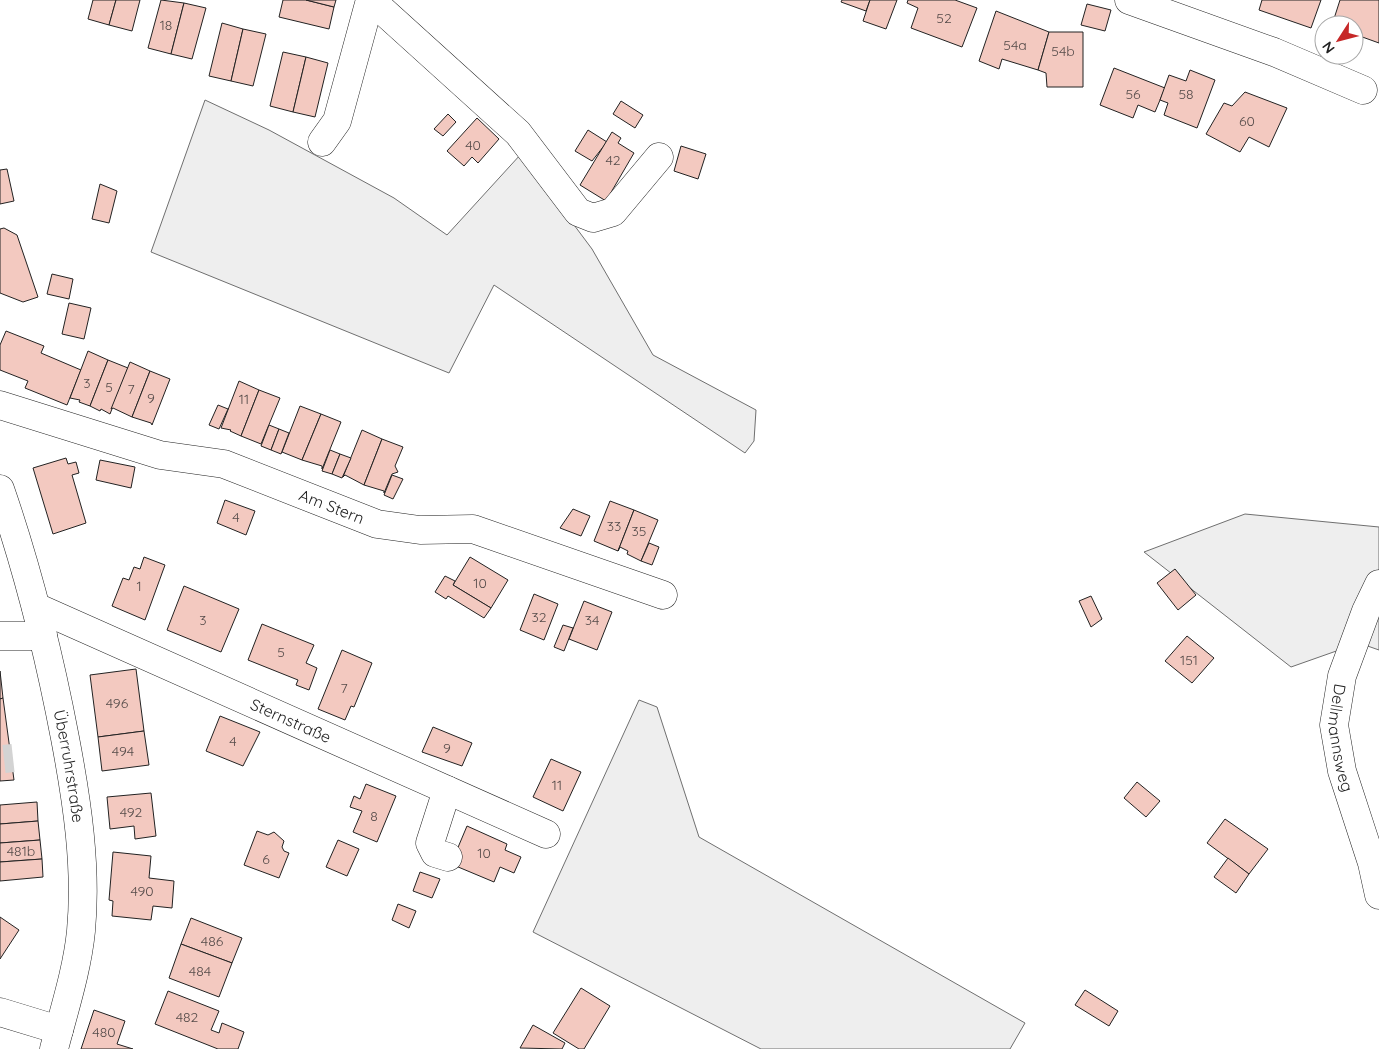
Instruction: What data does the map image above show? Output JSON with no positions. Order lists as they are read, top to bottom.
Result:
{
  "streets": {
    "street": [
      "Am Stern",
      "Sternstraße",
      "Dellmannsweg",
      "Überruhrstraße"
    ]
  },
  "crossings": [
    ["Sternstraße", "Überruhrstraße"]
  ],
  "house_numbers": [
    "52",
    "18",
    "54a",
    "54b",
    "56",
    "58",
    "60",
    "40",
    "42",
    "3",
    "5",
    "7",
    "9",
    "11",
    "4",
    "33",
    "35",
    "10",
    "1",
    "32",
    "3",
    "34",
    "5",
    "151",
    "7",
    "496",
    "4",
    "9",
    "494",
    "11",
    "492",
    "8",
    "481b",
    "10",
    "6",
    "490",
    "486",
    "484",
    "482",
    "480"
  ],
  "north": "bottom left"
}
